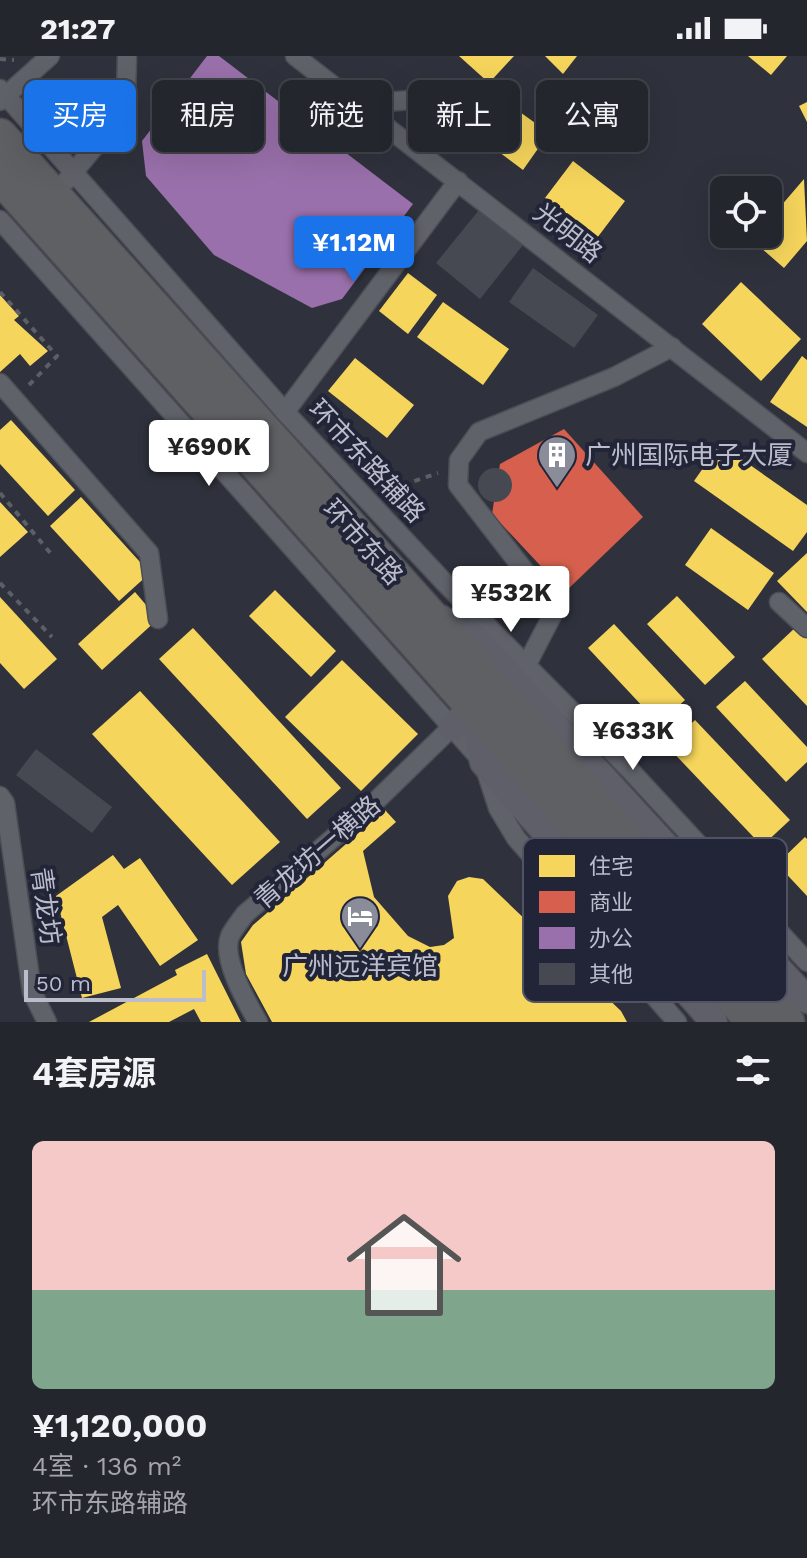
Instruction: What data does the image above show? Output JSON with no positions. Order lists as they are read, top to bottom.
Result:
{
  "streets": {
    "highway": ["环市东路"],
    "street": [
      "光明路",
      "环市东路辅路",
      "青龙坊一横路",
      "青龙坊"
    ]
  },
  "crossings": [
    ["环市东路辅路", "环市东路"],
    ["环市东路", "青龙坊一横路"]
  ],
  "places": {
    "building": ["广州国际电子大厦"],
    "hotel": ["广州远洋宾馆"]
  },
  "legend": [
    "住宅",
    "商业",
    "办公",
    "其他"
  ],
  "scale_bar": "50 m",
  "page": {
    "status": "21:27",
    "chip": [
      "买房",
      "租房",
      "筛选",
      "新上",
      "公寓"
    ],
    "price": [
      "¥1.12M",
      "¥690K",
      "¥532K",
      "¥633K"
    ],
    "scale": "50 m",
    "heading": "4套房源",
    "list": [
      {
        "name": "¥1,120,000",
        "note": "4室 · 136 m² · 环市东路辅路"
      }
    ]
  }
}
